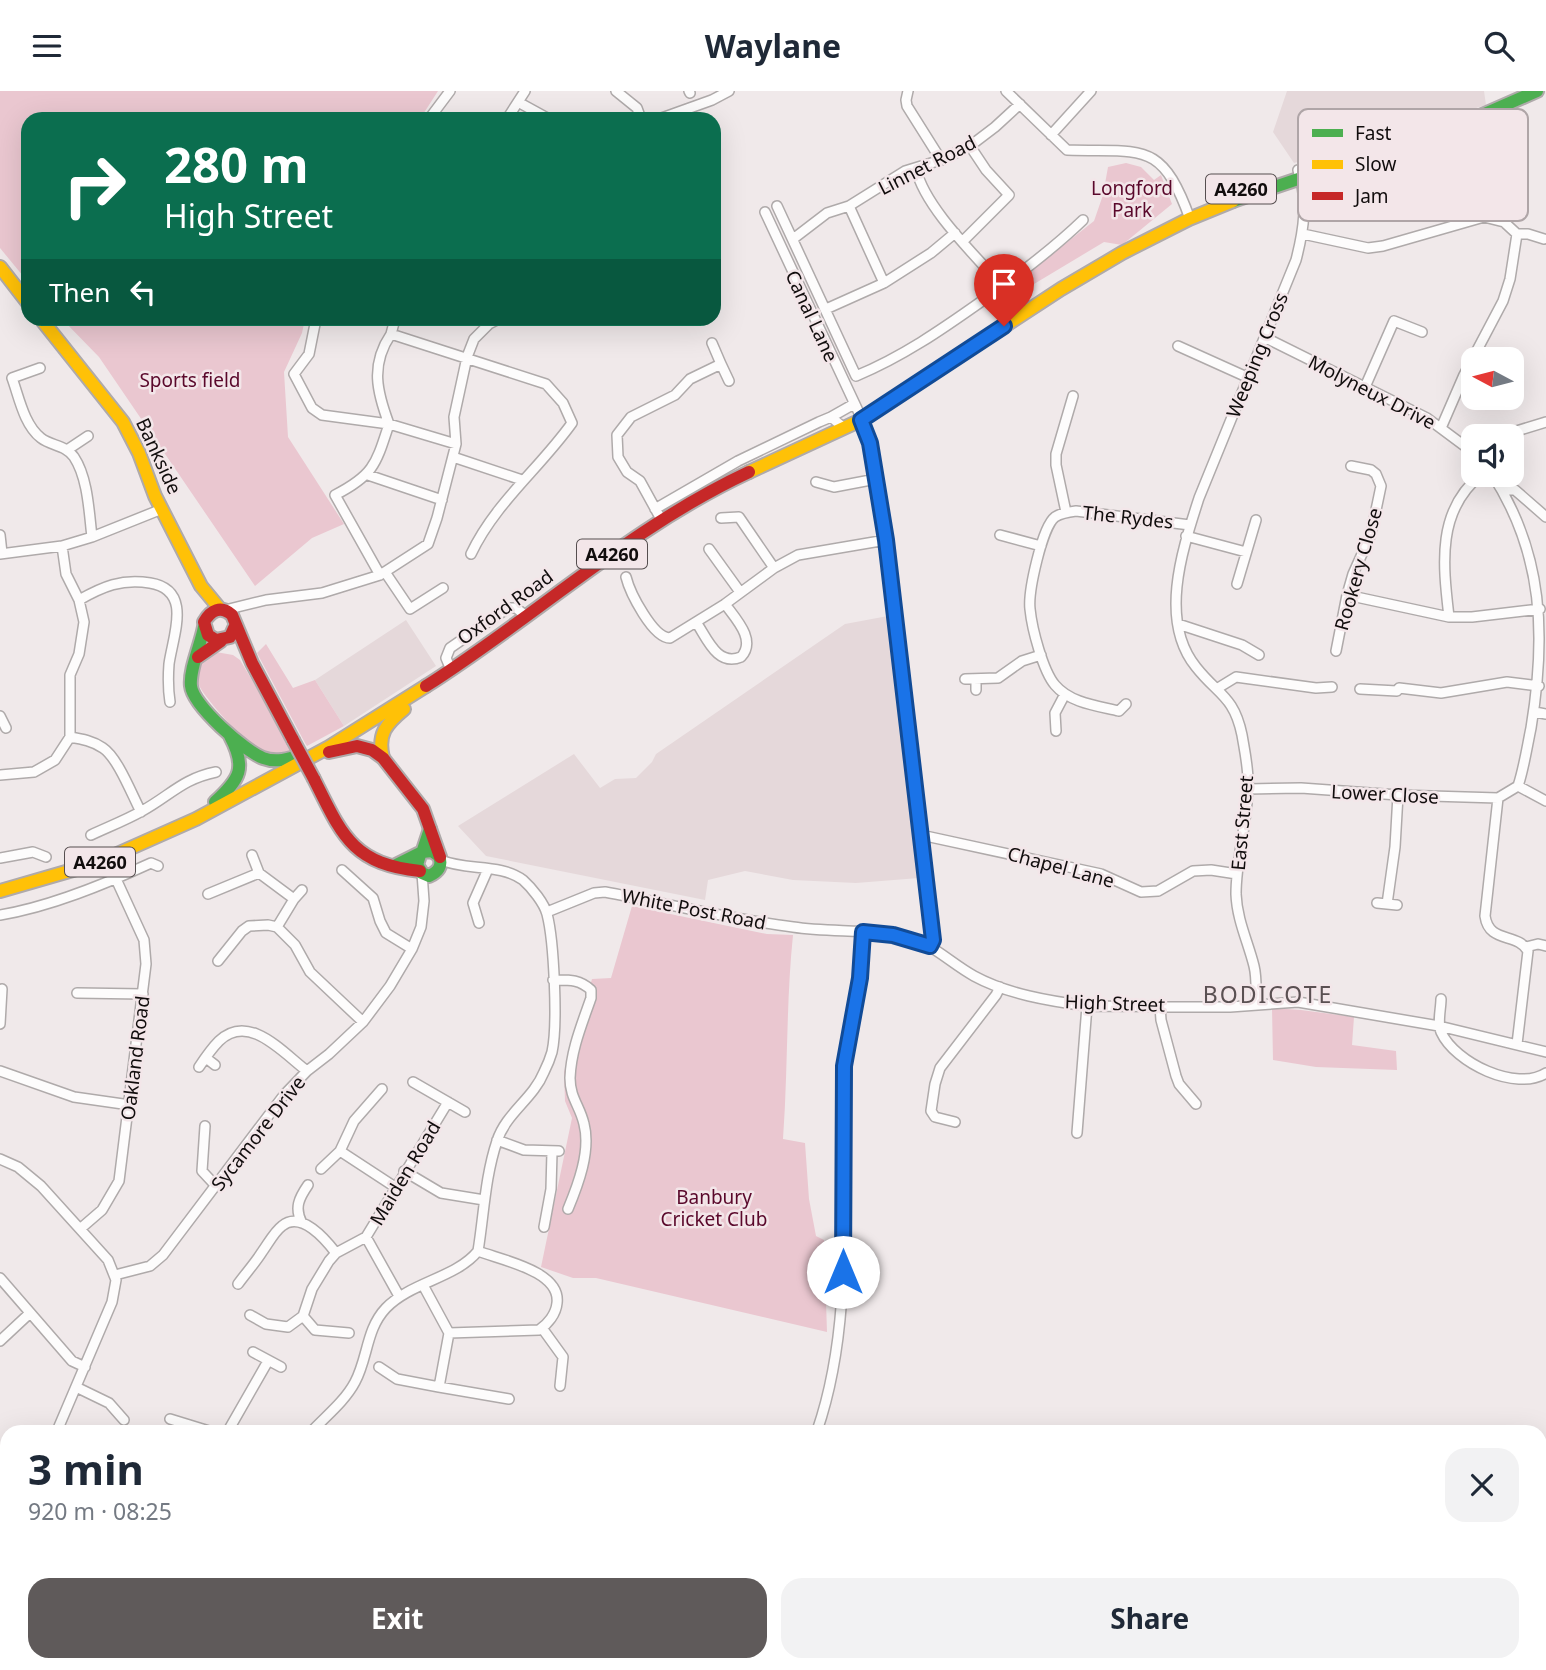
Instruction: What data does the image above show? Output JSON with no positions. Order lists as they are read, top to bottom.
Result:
{
  "streets": {
    "main road": ["A4260", "Bankside", "Oxford Road"],
    "street": [
      "Linnet Road",
      "Canal Lane",
      "Weeping Cross",
      "Molyneux Drive",
      "The Rydes",
      "Rookery Close",
      "Lower Close",
      "East Street",
      "Chapel Lane",
      "White Post Road",
      "High Street",
      "Oakland Road",
      "Sycamore Drive",
      "Maiden Road"
    ]
  },
  "crossings": [
    ["Canal Lane", "Oxford Road"],
    ["Canal Lane", "Chapel Lane"],
    ["Canal Lane", "High Street"],
    ["Weeping Cross", "Molyneux Drive"],
    ["Weeping Cross", "The Rydes"],
    ["Weeping Cross", "East Street"],
    ["Lower Close", "East Street"],
    ["East Street", "Chapel Lane"],
    ["East Street", "High Street"],
    ["White Post Road", "High Street"]
  ],
  "districts": ["BODICOTE"],
  "parks": ["Longford Park", "Sports field", "Banbury Cricket Club"],
  "legend": ["Fast", "Slow", "Jam"],
  "north": "left",
  "page": {
    "header": "Waylane",
    "turn": ["280 m", "High Street"],
    "then": "Then",
    "heading": ["3 min", "920 m · 08:25"],
    "buttons": ["Exit", "Share"]
  }
}
